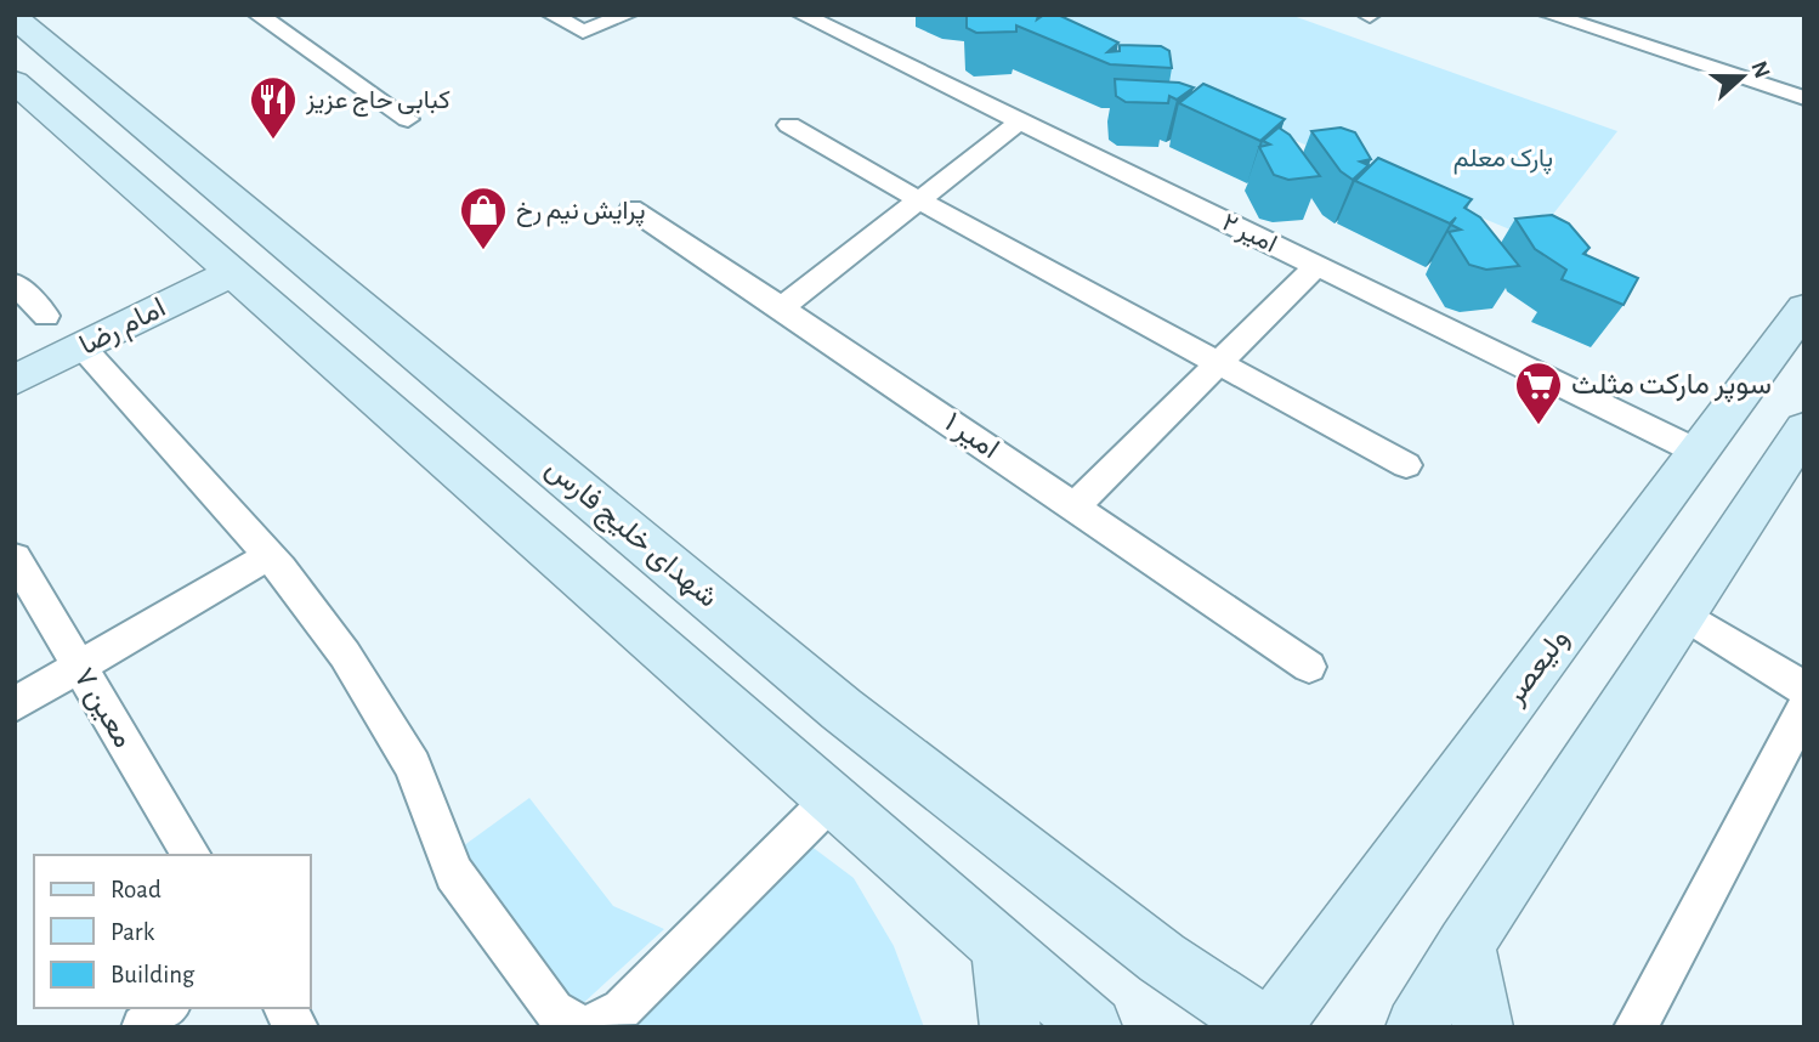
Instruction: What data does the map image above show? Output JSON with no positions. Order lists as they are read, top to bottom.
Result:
{
  "streets": {
    "main road": ["امام رضا", "شهدای خلیج فارس", "ولیعصر"],
    "street": ["امیر ۲", "امیر ۱", "معین ۷"]
  },
  "crossings": [
    ["امیر ۲", "ولیعصر"]
  ],
  "parks": ["پارک معلم"],
  "places": {
    "restaurant": ["کبابی حاج عزیز"],
    "shop": ["پرایش نیم رخ"],
    "supermarket": ["سوپر مارکت مثلث"]
  },
  "legend": ["Road", "Park", "Building"],
  "north": "right"
}
